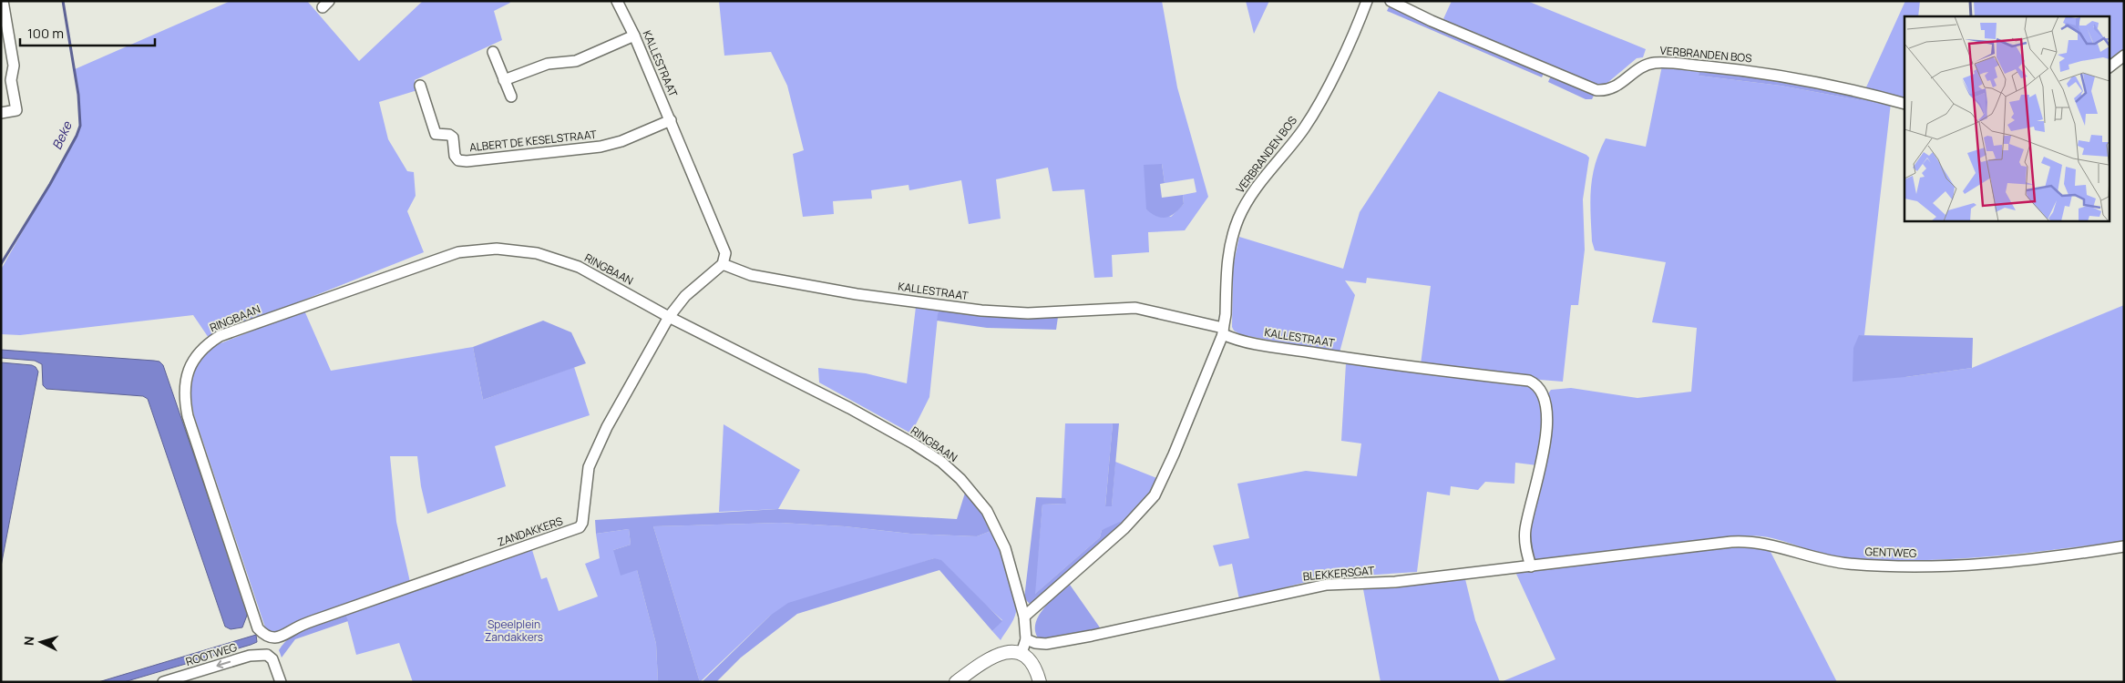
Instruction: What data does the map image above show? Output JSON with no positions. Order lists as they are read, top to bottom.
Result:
{
  "streets": {
    "street": [
      "VERBRANDEN BOS",
      "KALLESTRAAT",
      "ALBERT DE KESELSTRAAT",
      "RINGBAAN",
      "ZANDAKKERS",
      "GENTWEG",
      "BLEKKERSGAT",
      "ROOTWEG"
    ]
  },
  "crossings": [
    ["VERBRANDEN BOS", "KALLESTRAAT"],
    ["KALLESTRAAT", "ALBERT DE KESELSTRAAT"],
    ["KALLESTRAAT", "BLEKKERSGAT"],
    ["RINGBAAN", "ZANDAKKERS"],
    ["RINGBAAN", "BLEKKERSGAT"],
    ["GENTWEG", "BLEKKERSGAT"]
  ],
  "one_way": ["ROOTWEG"],
  "water": ["Beke"],
  "parks": ["Speelplein Zandakkers"],
  "scale_bar": "100 m",
  "north": "left"
}
